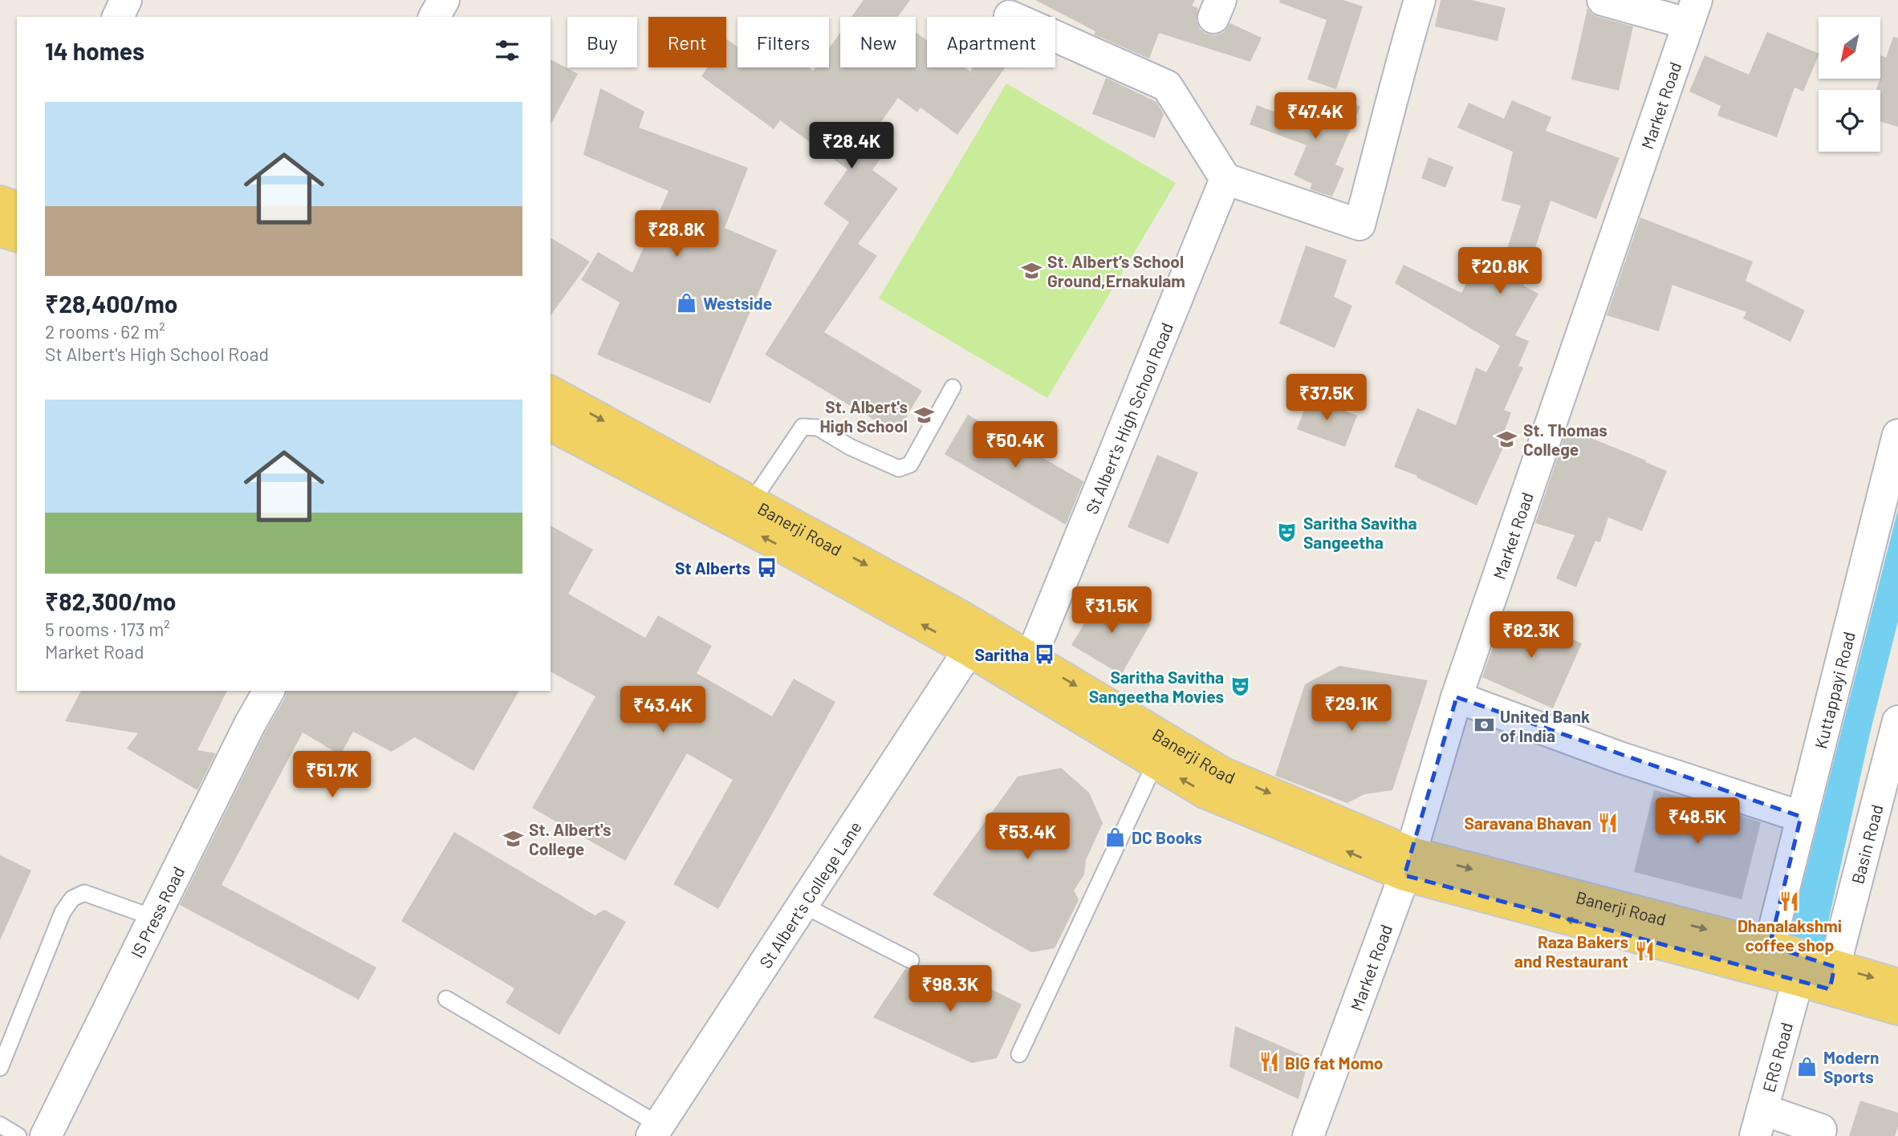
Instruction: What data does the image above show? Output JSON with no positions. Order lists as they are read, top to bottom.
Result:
{
  "streets": {
    "main road": ["Banerji Road"],
    "street": [
      "Market Road",
      "St Albert's High School Road",
      "Kuttappayi Road",
      "Basin Road",
      "St Albert's College Lane",
      "IS Press Road",
      "ERG Road"
    ]
  },
  "crossings": [
    ["Market Road", "Banerji Road"],
    ["St Albert's High School Road", "Banerji Road"],
    ["Banerji Road", "Kuttappayi Road"],
    ["Banerji Road", "Basin Road"],
    ["Banerji Road", "St Albert's College Lane"],
    ["Banerji Road", "ERG Road"]
  ],
  "places": {
    "school or university": [
      "St. Albert’s School Ground,Ernakulam",
      "St. Albert's High School",
      "St. Thomas College",
      "St. Albert's College"
    ],
    "shop": ["Westside", "DC Books", "Modern Sports"],
    "theatre": ["Saritha Savitha Sangeetha", "Saritha Savitha Sangeetha Movies"],
    "bus stop": ["St Alberts", "Saritha"],
    "bank": ["United Bank of India"],
    "restaurant": [
      "Saravana Bhavan",
      "Dhanalakshmi coffee shop",
      "Raza Bakers and Restaurant",
      "BIG fat Momo"
    ]
  },
  "north": "bottom left",
  "page": {
    "chip": [
      "Buy",
      "Rent",
      "Filters",
      "New",
      "Apartment"
    ],
    "heading": "14 homes",
    "list": [
      {
        "name": "₹28,400/mo",
        "note": "2 rooms · 62 m² · St Albert's High School Road"
      },
      {
        "name": "₹82,300/mo",
        "note": "5 rooms · 173 m² · Market Road"
      }
    ],
    "price": [
      "₹47.4K",
      "₹28.4K",
      "₹28.8K",
      "₹20.8K",
      "₹37.5K",
      "₹50.4K",
      "₹31.5K",
      "₹82.3K",
      "₹29.1K",
      "₹43.4K",
      "₹51.7K",
      "₹48.5K",
      "₹53.4K",
      "₹98.3K"
    ]
  }
}
